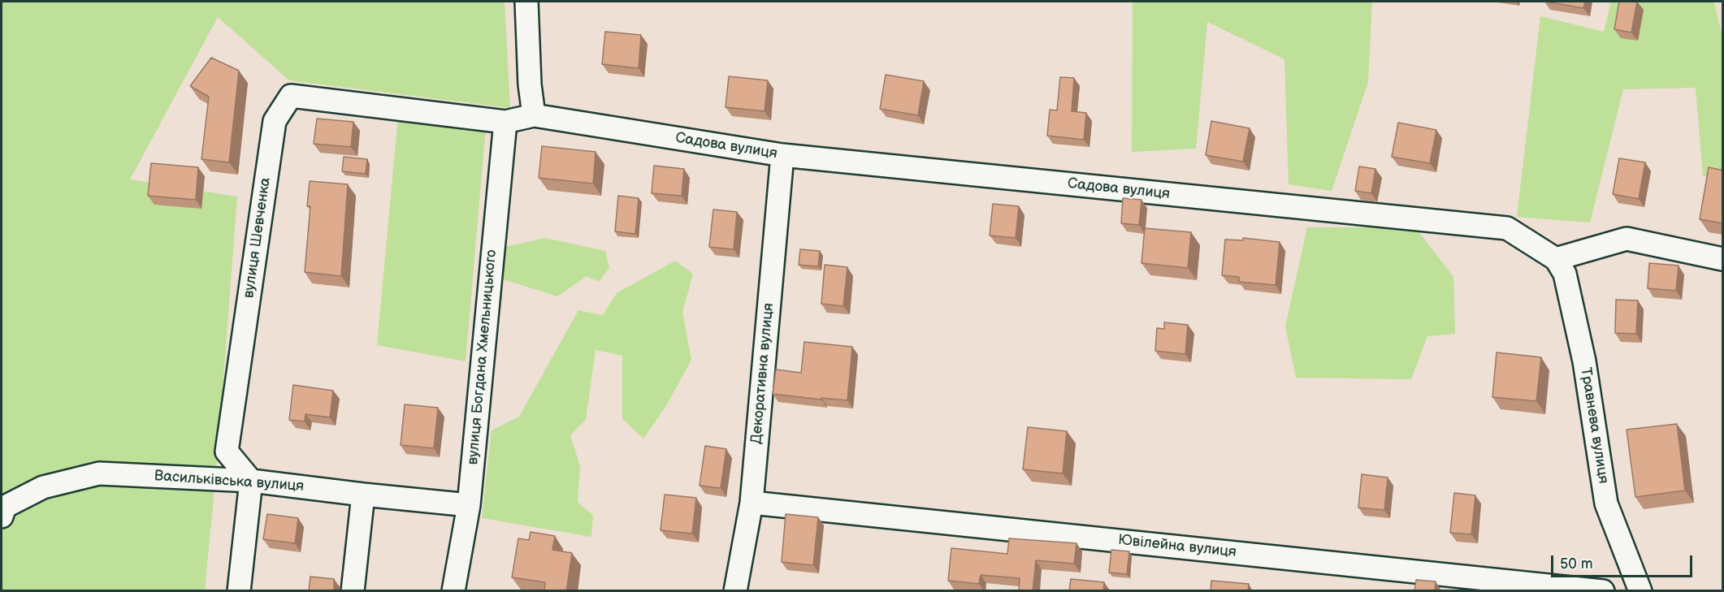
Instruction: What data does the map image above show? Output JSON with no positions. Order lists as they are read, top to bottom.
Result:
{
  "streets": {
    "street": [
      "Садова вулиця",
      "вулиця Шевченка",
      "вулиця Богдана Хмельницького",
      "Декоративна вулиця",
      "Травнева вулиця",
      "Васильківська вулиця",
      "Ювілейна вулиця"
    ]
  },
  "crossings": [
    ["Садова вулиця", "вулиця Шевченка"],
    ["Садова вулиця", "вулиця Богдана Хмельницького"],
    ["Садова вулиця", "Декоративна вулиця"],
    ["Садова вулиця", "Травнева вулиця"],
    ["вулиця Шевченка", "вулиця Богдана Хмельницького"],
    ["вулиця Шевченка", "Васильківська вулиця"],
    ["вулиця Богдана Хмельницького", "Васильківська вулиця"],
    ["Декоративна вулиця", "Ювілейна вулиця"]
  ],
  "scale_bar": "50 m"
}
